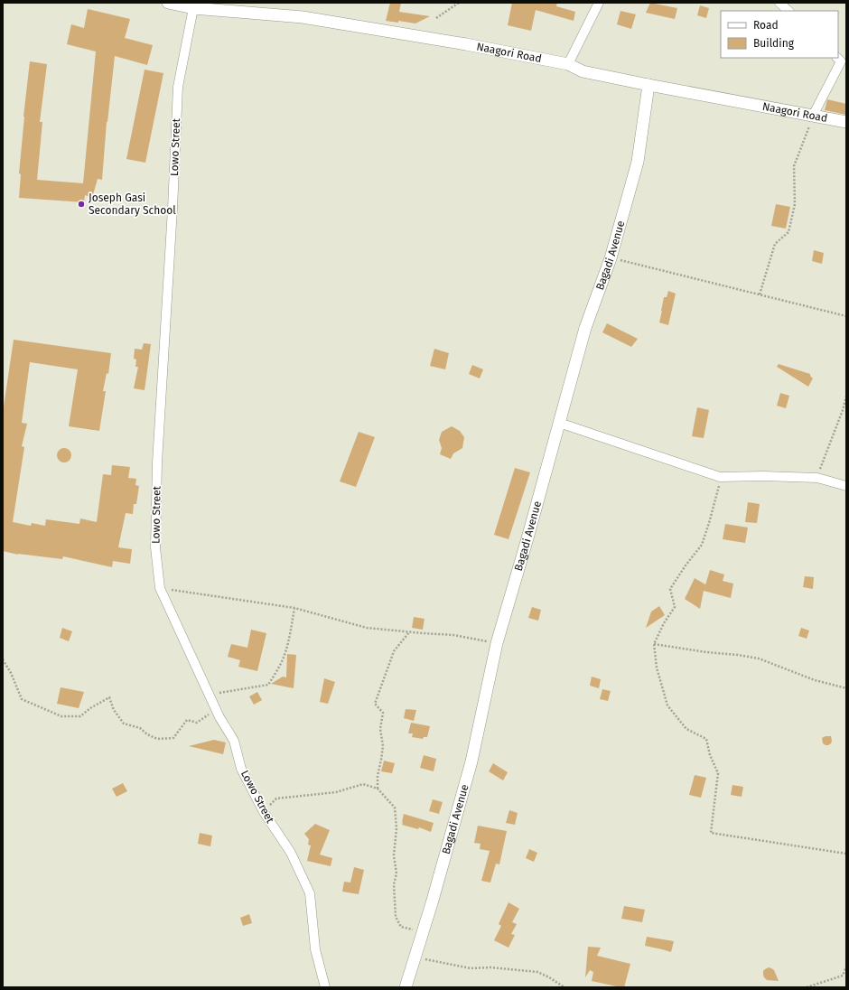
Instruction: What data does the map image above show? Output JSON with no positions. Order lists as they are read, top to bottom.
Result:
{
  "streets": {
    "street": ["Naagori Road", "Lowo Street", "Bagadi Avenue"]
  },
  "crossings": [
    ["Naagori Road", "Lowo Street"],
    ["Naagori Road", "Bagadi Avenue"]
  ],
  "places": ["Joseph Gasi Secondary School"],
  "legend": ["Road", "Building"]
}
